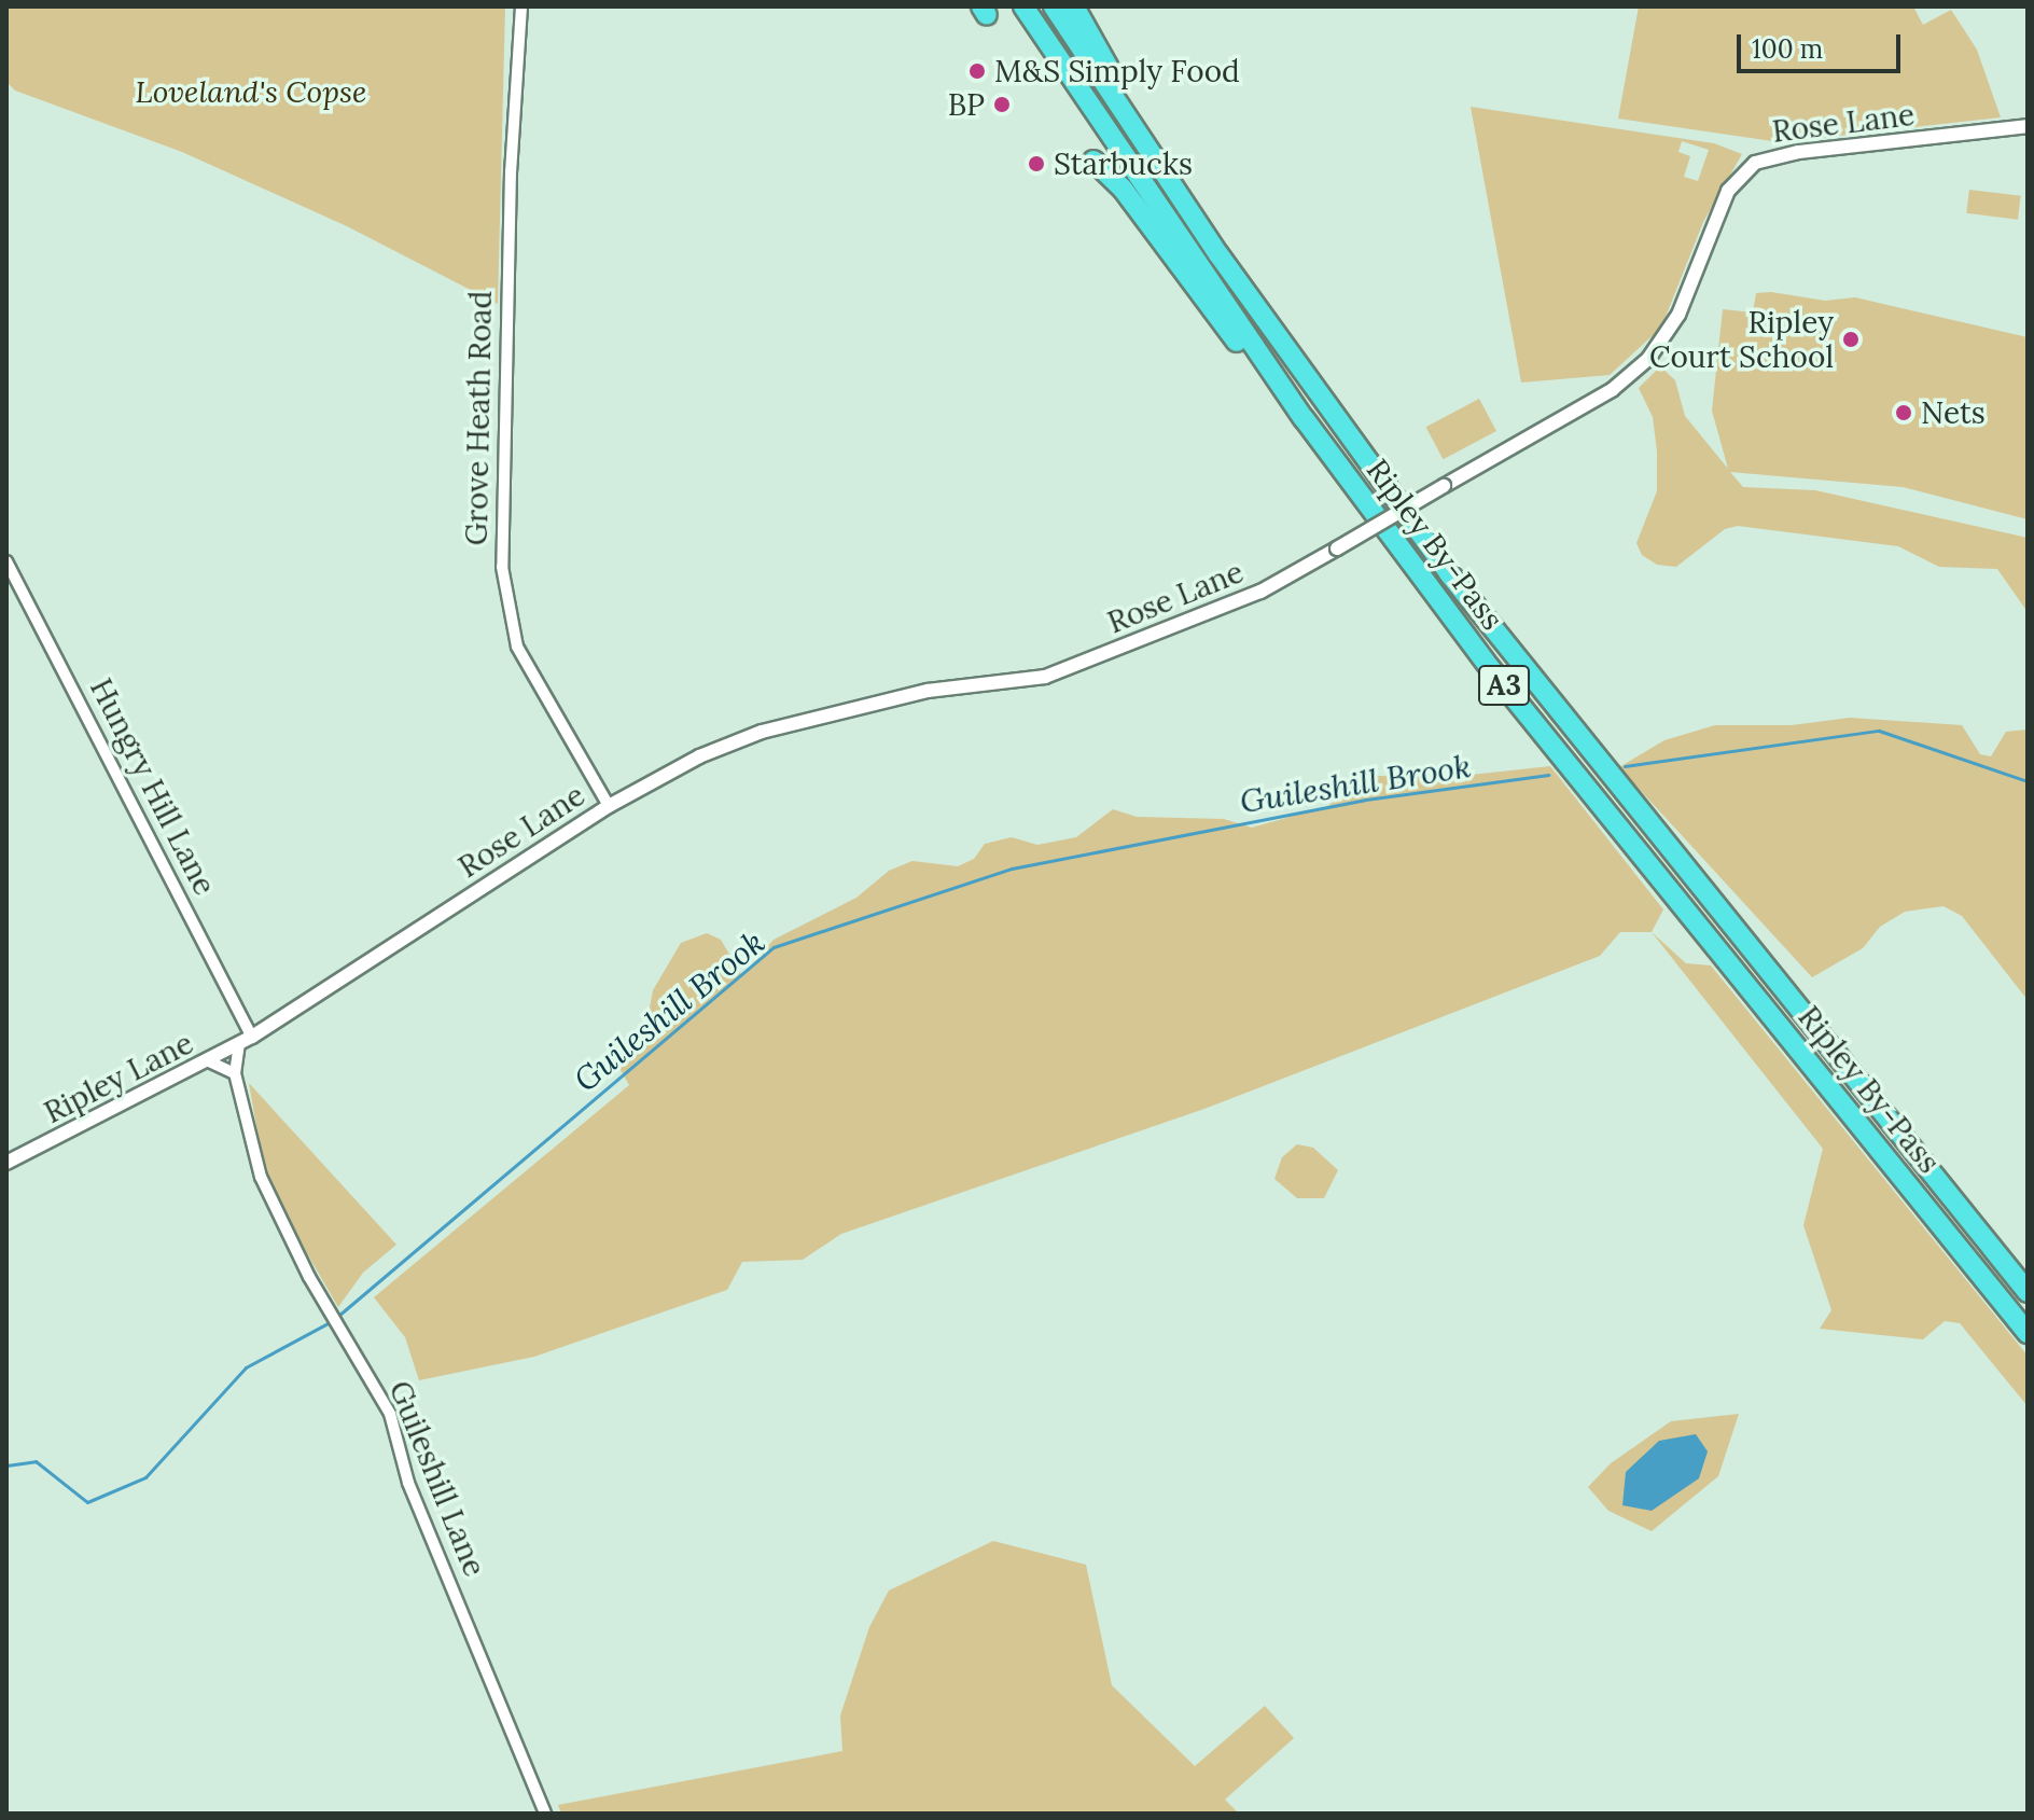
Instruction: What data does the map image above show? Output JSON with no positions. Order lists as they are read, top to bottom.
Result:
{
  "streets": {
    "highway": ["Ripley By-Pass", "A3"],
    "street": [
      "Rose Lane",
      "Grove Heath Road",
      "Hungry Hill Lane",
      "Ripley Lane",
      "Guileshill Lane"
    ]
  },
  "crossings": [
    ["Rose Lane", "Grove Heath Road"],
    ["Rose Lane", "Hungry Hill Lane"],
    ["Rose Lane", "Ripley Lane"],
    ["Rose Lane", "Guileshill Lane"],
    ["Hungry Hill Lane", "Ripley Lane"],
    ["Hungry Hill Lane", "Guileshill Lane"],
    ["Ripley Lane", "Guileshill Lane"]
  ],
  "water": ["Guileshill Brook"],
  "parks": ["Loveland's Copse"],
  "places": [
    "M&S Simply Food",
    "BP",
    "Starbucks",
    "Ripley Court School",
    "Nets"
  ],
  "scale_bar": "100 m"
}
